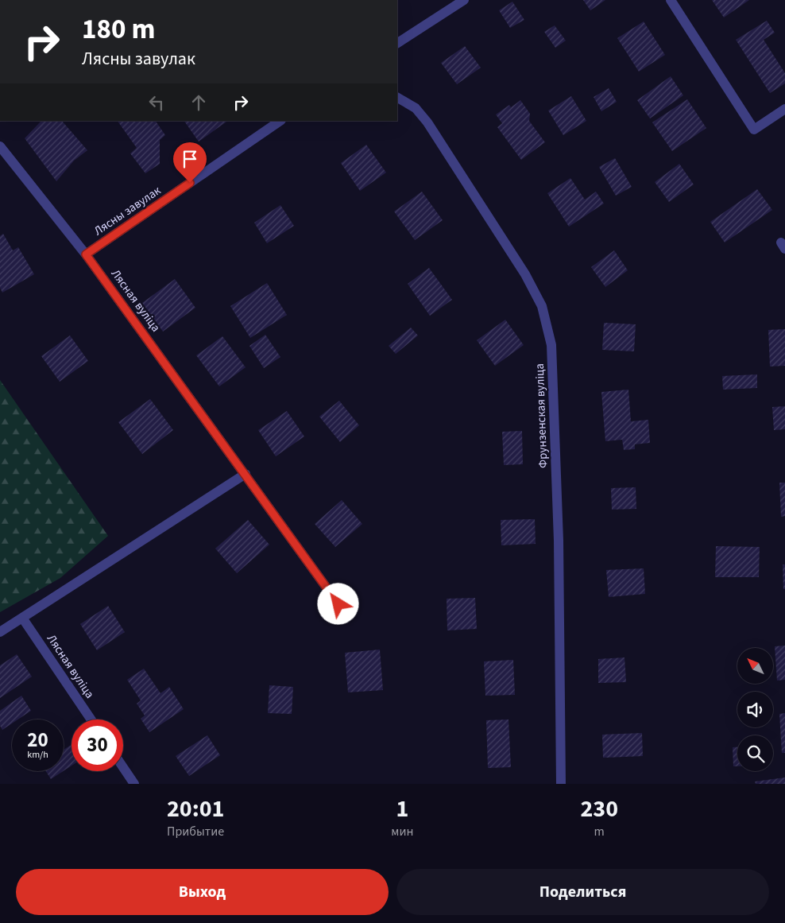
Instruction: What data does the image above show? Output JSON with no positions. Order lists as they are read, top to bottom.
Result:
{
  "streets": {
    "street": ["Лясны завулак", "Лясная вуліца", "Фрунзенская вуліца"]
  },
  "crossings": [
    ["Лясны завулак", "Лясная вуліца"]
  ],
  "north": "top left",
  "page": {
    "turn": ["180 m", "Лясны завулак"],
    "speed": "20 km/h",
    "limit": "30",
    "eta": [
      "20:01",
      "Прибытие",
      "1",
      "мин",
      "230",
      "m"
    ],
    "buttons": ["Выход", "Поделиться"]
  }
}
